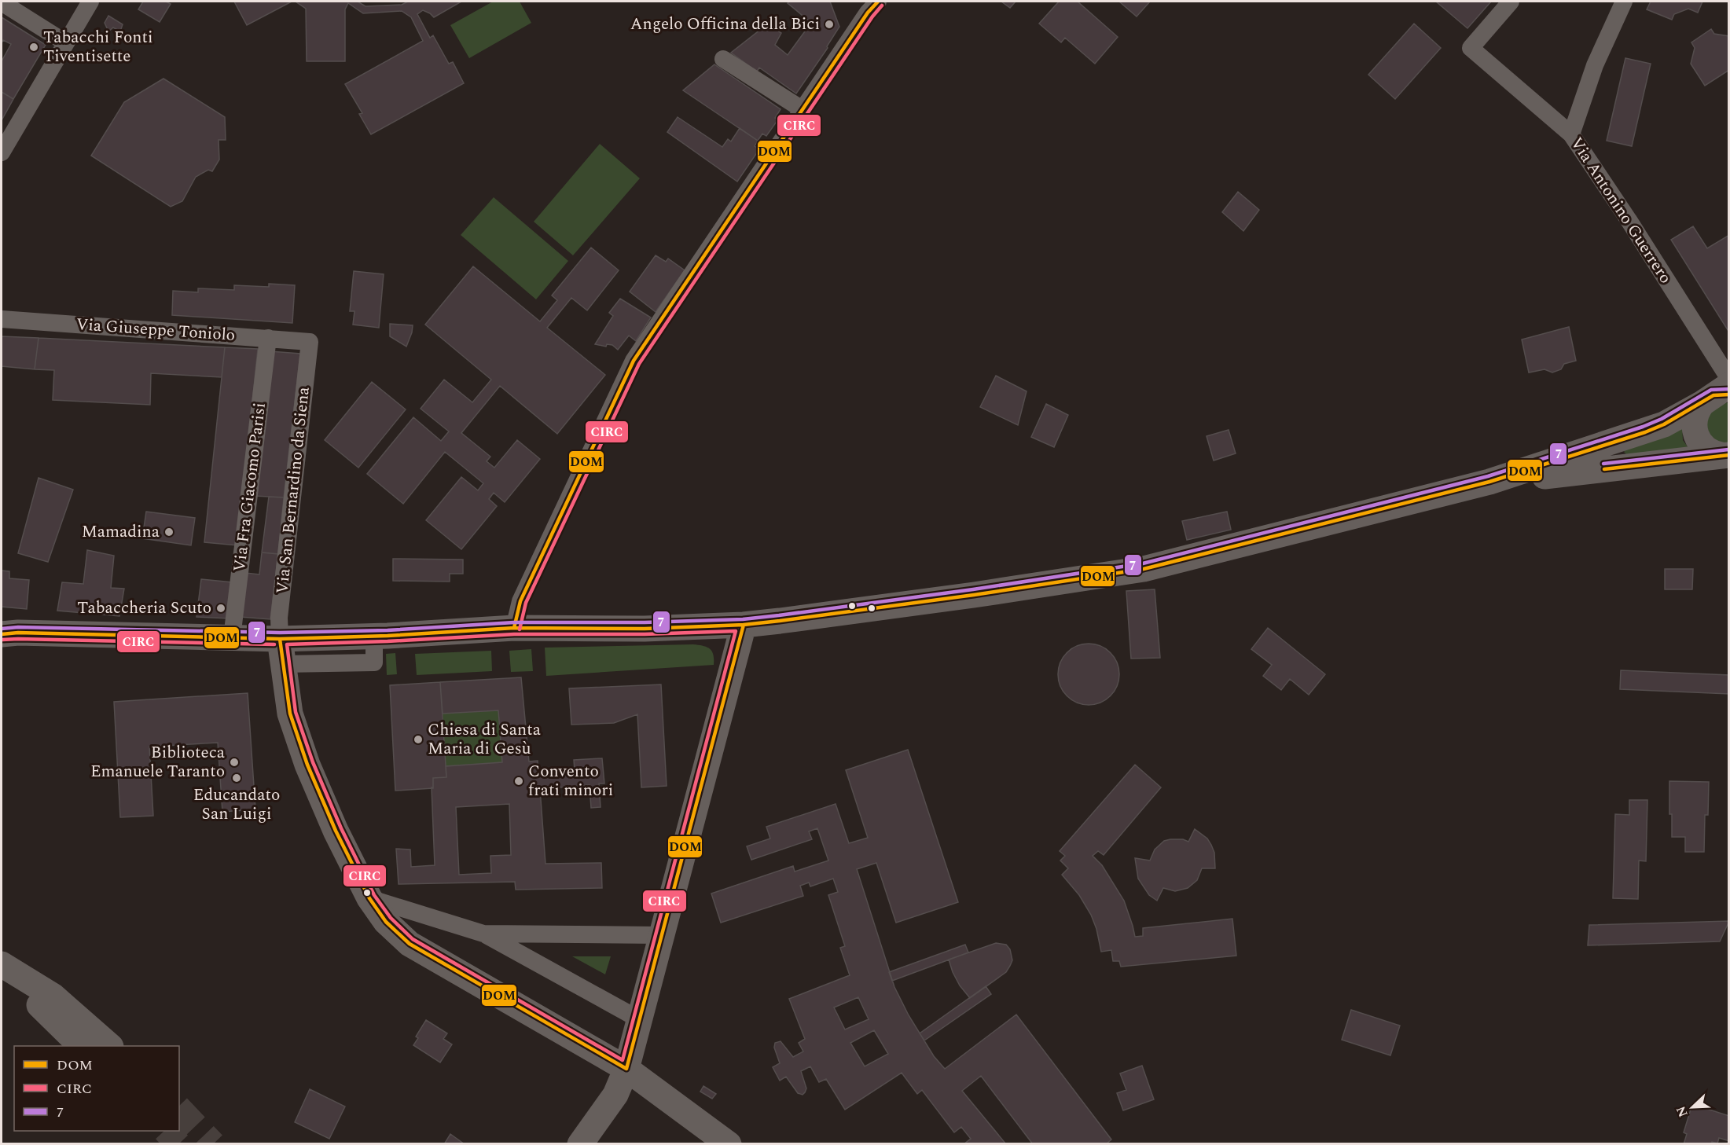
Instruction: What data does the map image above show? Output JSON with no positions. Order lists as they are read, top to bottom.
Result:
{
  "streets": {
    "street": [
      "Via Antonino Guerrero",
      "Via Giuseppe Toniolo",
      "Via Fra Giacomo Parisi",
      "Via San Bernardino da Siena"
    ]
  },
  "crossings": [
    ["Via Giuseppe Toniolo", "Via Fra Giacomo Parisi"],
    ["Via Giuseppe Toniolo", "Via San Bernardino da Siena"]
  ],
  "places": [
    "Angelo Officina della Bici",
    "Tabacchi Fonti Tiventisette",
    "Mamadina",
    "Tabaccheria Scuto",
    "Chiesa di Santa Maria di Gesù",
    "Biblioteca Emanuele Taranto",
    "Educandato San Luigi",
    "Convento frati minori"
  ],
  "lines": ["transit line DOM", "transit line CIRC", "transit line 7"],
  "legend": ["DOM", "CIRC", "7"],
  "north": "bottom left"
}
